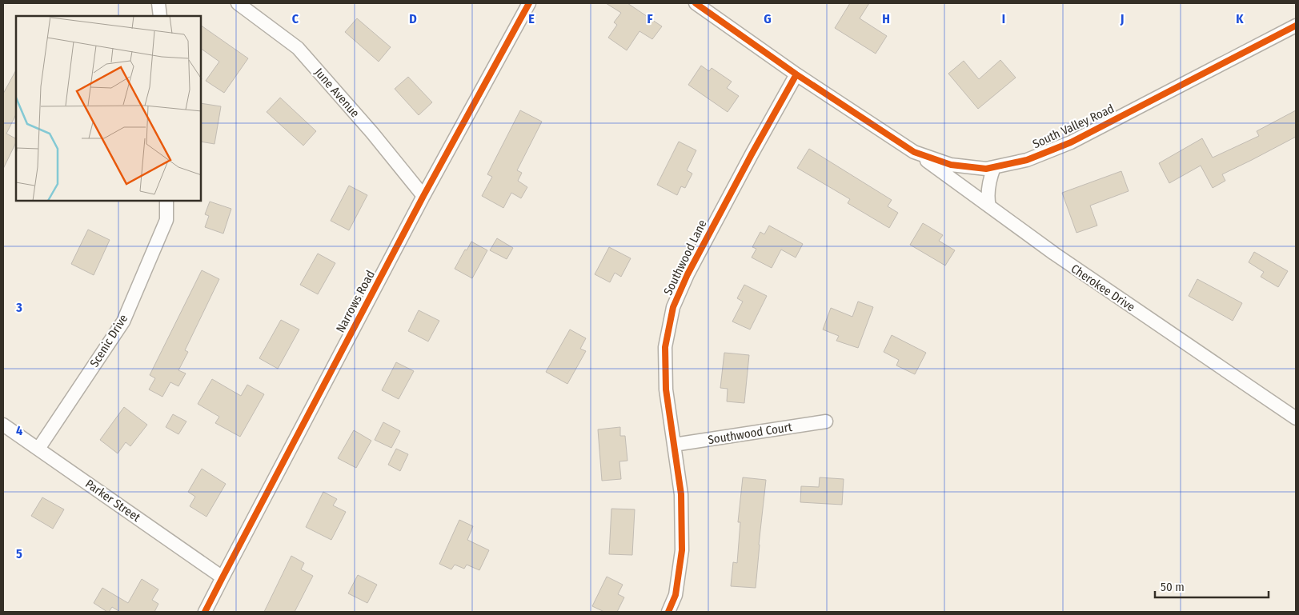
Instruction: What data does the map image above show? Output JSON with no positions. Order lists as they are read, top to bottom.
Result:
{
  "streets": {
    "street": [
      "June Avenue",
      "South Valley Road",
      "Southwood Lane",
      "Cherokee Drive",
      "Narrows Road",
      "Scenic Drive",
      "Southwood Court",
      "Parker Street"
    ]
  },
  "crossings": [
    ["June Avenue", "Narrows Road"],
    ["South Valley Road", "Southwood Lane"],
    ["South Valley Road", "Cherokee Drive"],
    ["Southwood Lane", "Southwood Court"],
    ["Narrows Road", "Parker Street"],
    ["Scenic Drive", "Parker Street"]
  ],
  "scale_bar": "50 m",
  "grid": {
    "columns": [
      "C",
      "D",
      "E",
      "F",
      "G",
      "H",
      "I",
      "J",
      "K"
    ],
    "rows": ["3", "4", "5"]
  }
}
